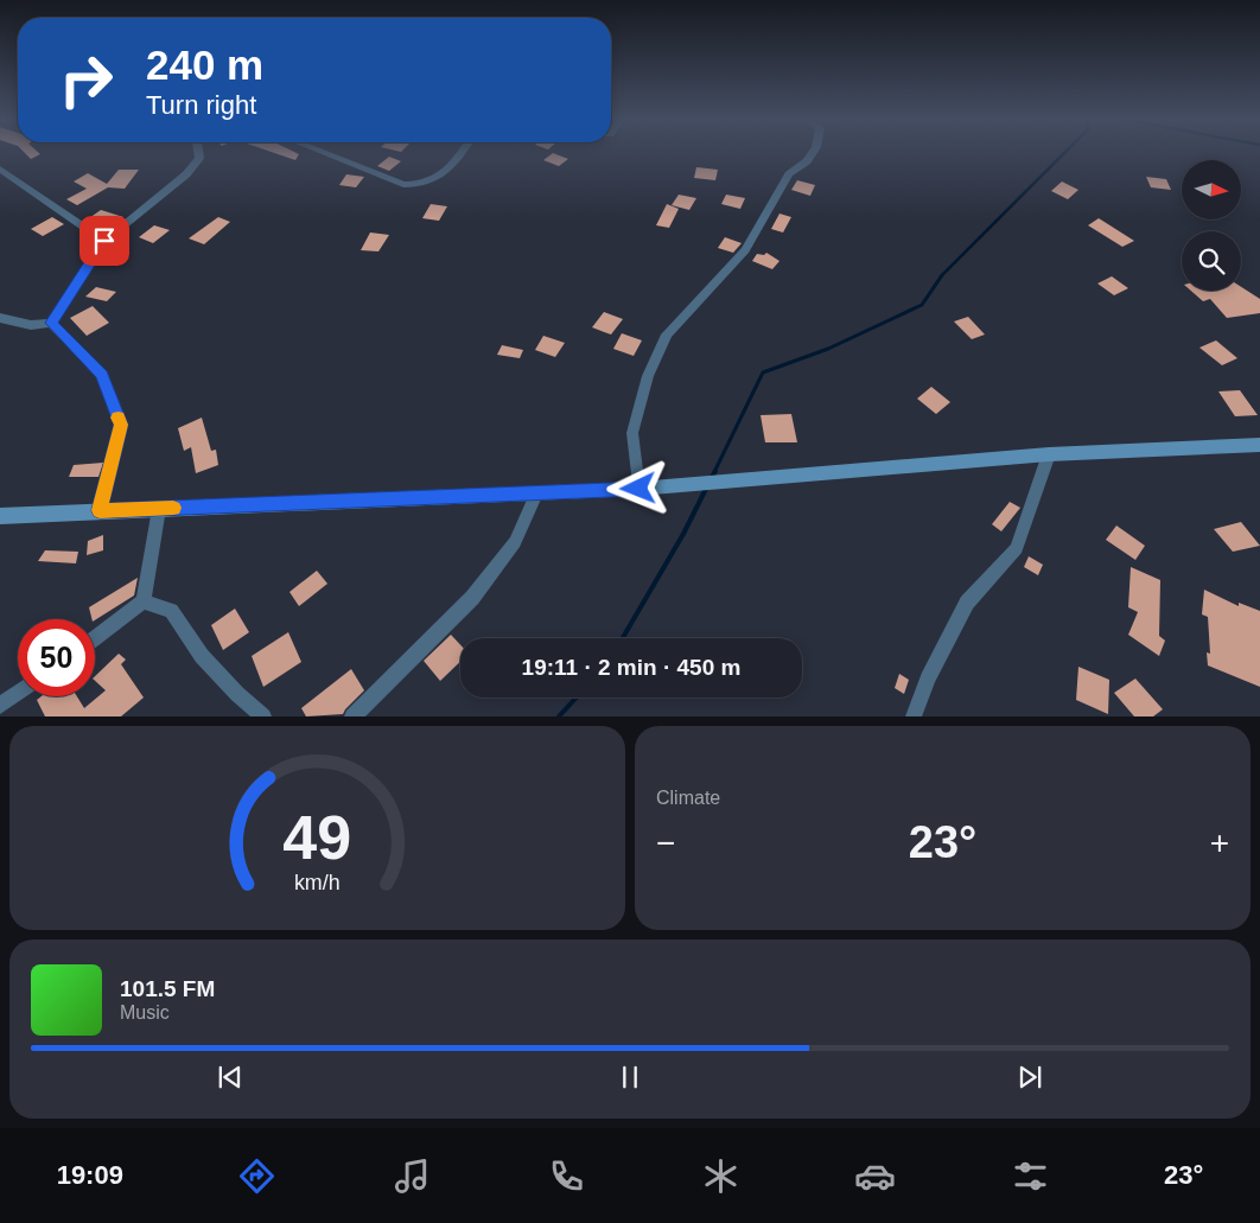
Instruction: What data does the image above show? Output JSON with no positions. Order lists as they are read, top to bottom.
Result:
{
  "north": "right",
  "page": {
    "turn": ["240 m", "Turn right"],
    "limit": "50",
    "trip": "19:11 · 2 min · 450 m",
    "tile": "Climate",
    "heat": ["−", "23°", "+"],
    "song": ["101.5 FM", "Music"],
    "tabs": ["19:09", "23°"],
    "gauge": ["49", "km/h"]
  }
}
